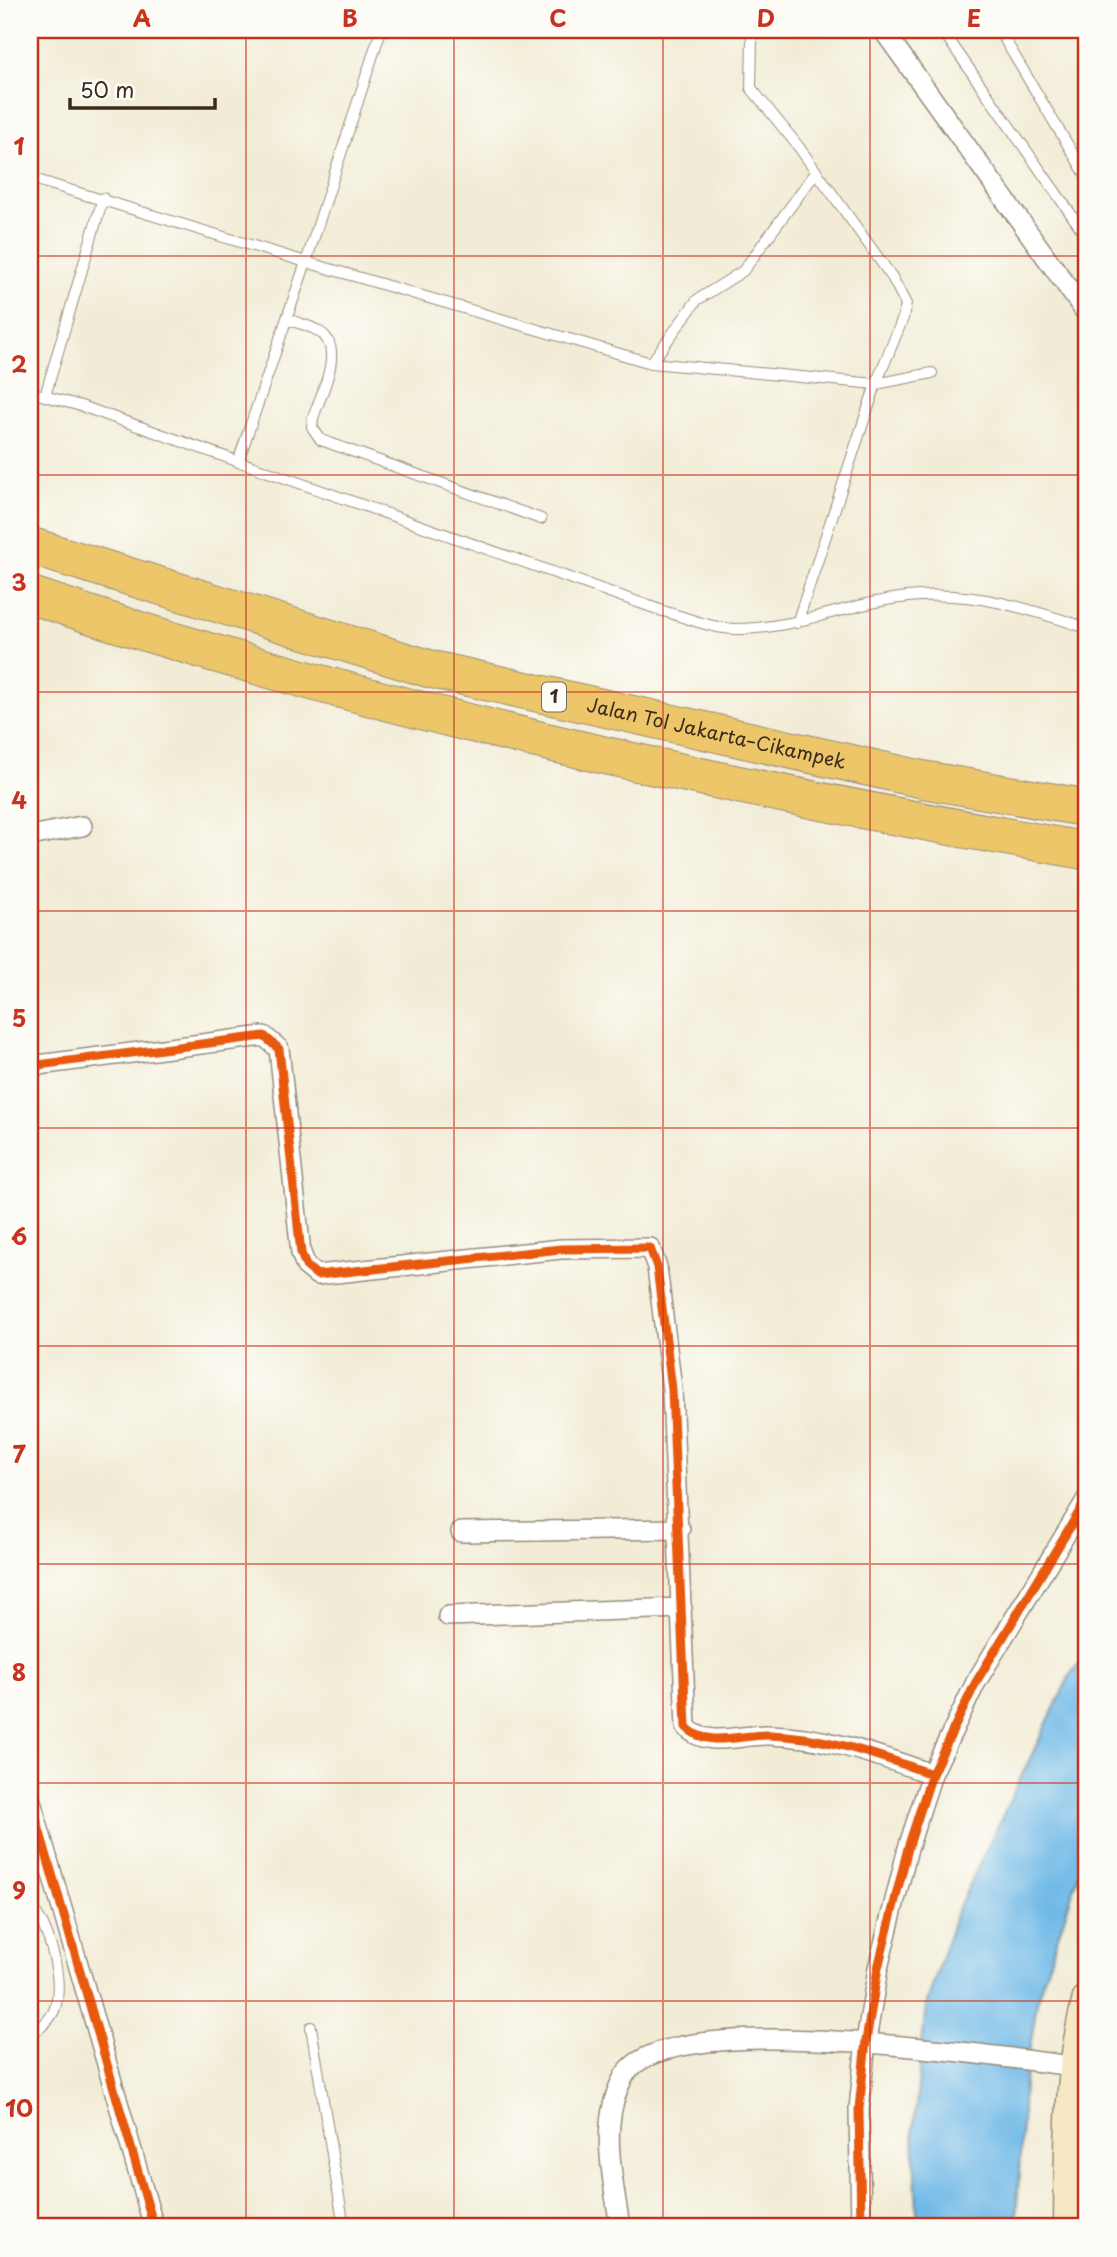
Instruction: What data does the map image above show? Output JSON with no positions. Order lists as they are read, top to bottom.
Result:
{
  "streets": {
    "highway": ["1", "Jalan Tol Jakarta–Cikampek"]
  },
  "scale_bar": "50 m",
  "grid": {
    "columns": [
      "A",
      "B",
      "C",
      "D",
      "E"
    ],
    "rows": [
      "1",
      "2",
      "3",
      "4",
      "5",
      "6",
      "7",
      "8",
      "9",
      "10"
    ]
  }
}
